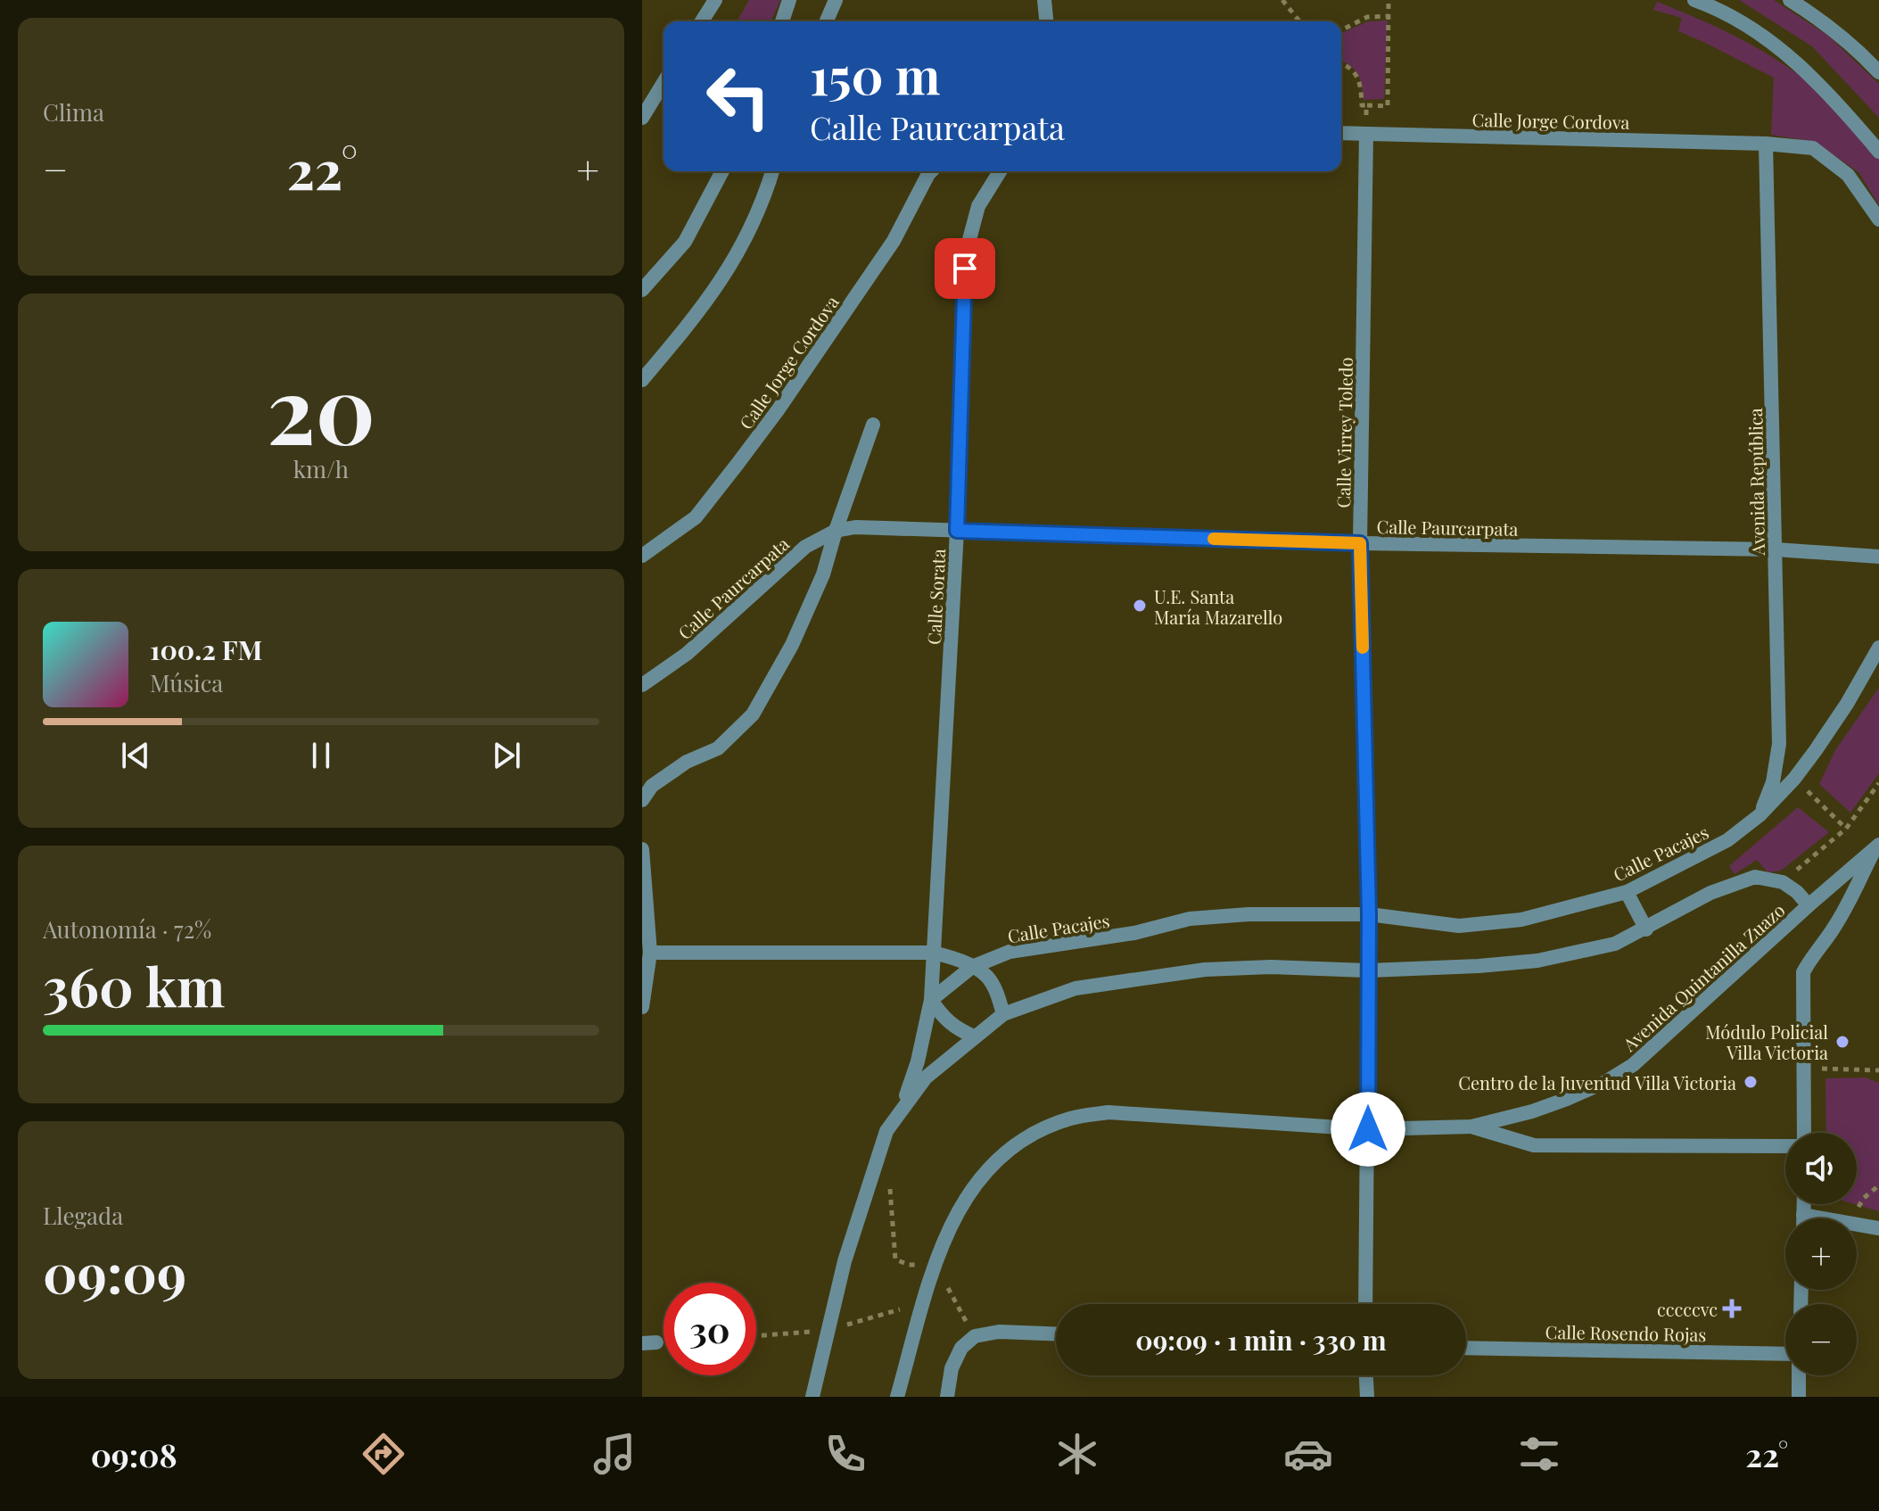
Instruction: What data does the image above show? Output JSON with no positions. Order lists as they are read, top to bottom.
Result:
{
  "streets": {
    "street": [
      "Calle Jorge Cordova",
      "Calle Virrey Toledo",
      "Avenida República",
      "Calle Paurcarpata",
      "Calle Sorata",
      "Calle Pacajes",
      "Avenida Quintanilla Zuazo",
      "Calle Rosendo Rojas"
    ]
  },
  "crossings": [
    ["Calle Jorge Cordova", "Calle Virrey Toledo"],
    ["Calle Jorge Cordova", "Avenida República"],
    ["Calle Virrey Toledo", "Calle Paurcarpata"],
    ["Calle Virrey Toledo", "Calle Pacajes"],
    ["Calle Virrey Toledo", "Avenida Quintanilla Zuazo"],
    ["Avenida República", "Calle Paurcarpata"],
    ["Avenida República", "Calle Pacajes"],
    ["Calle Paurcarpata", "Calle Sorata"],
    ["Calle Sorata", "Calle Pacajes"]
  ],
  "places": {
    "other": ["U.E. Santa María Mazarello", "Módulo Policial Villa Victoria", "Centro de la Juventud Villa Victoria"],
    "health": ["cccccvc"]
  },
  "page": {
    "tile": [
      "Clima",
      ["20", "km/h"],
      ["Autonomía · 72%", "360 km"],
      ["Llegada", "09:09"]
    ],
    "turn": ["150 m", "Calle Paurcarpata"],
    "heat": ["−", "22°", "+"],
    "song": ["100.2 FM", "Música"],
    "map_buttons": ["+", "−"],
    "limit": "30",
    "trip": "09:09 · 1 min · 330 m",
    "tabs": ["09:08", "22°"]
  }
}
